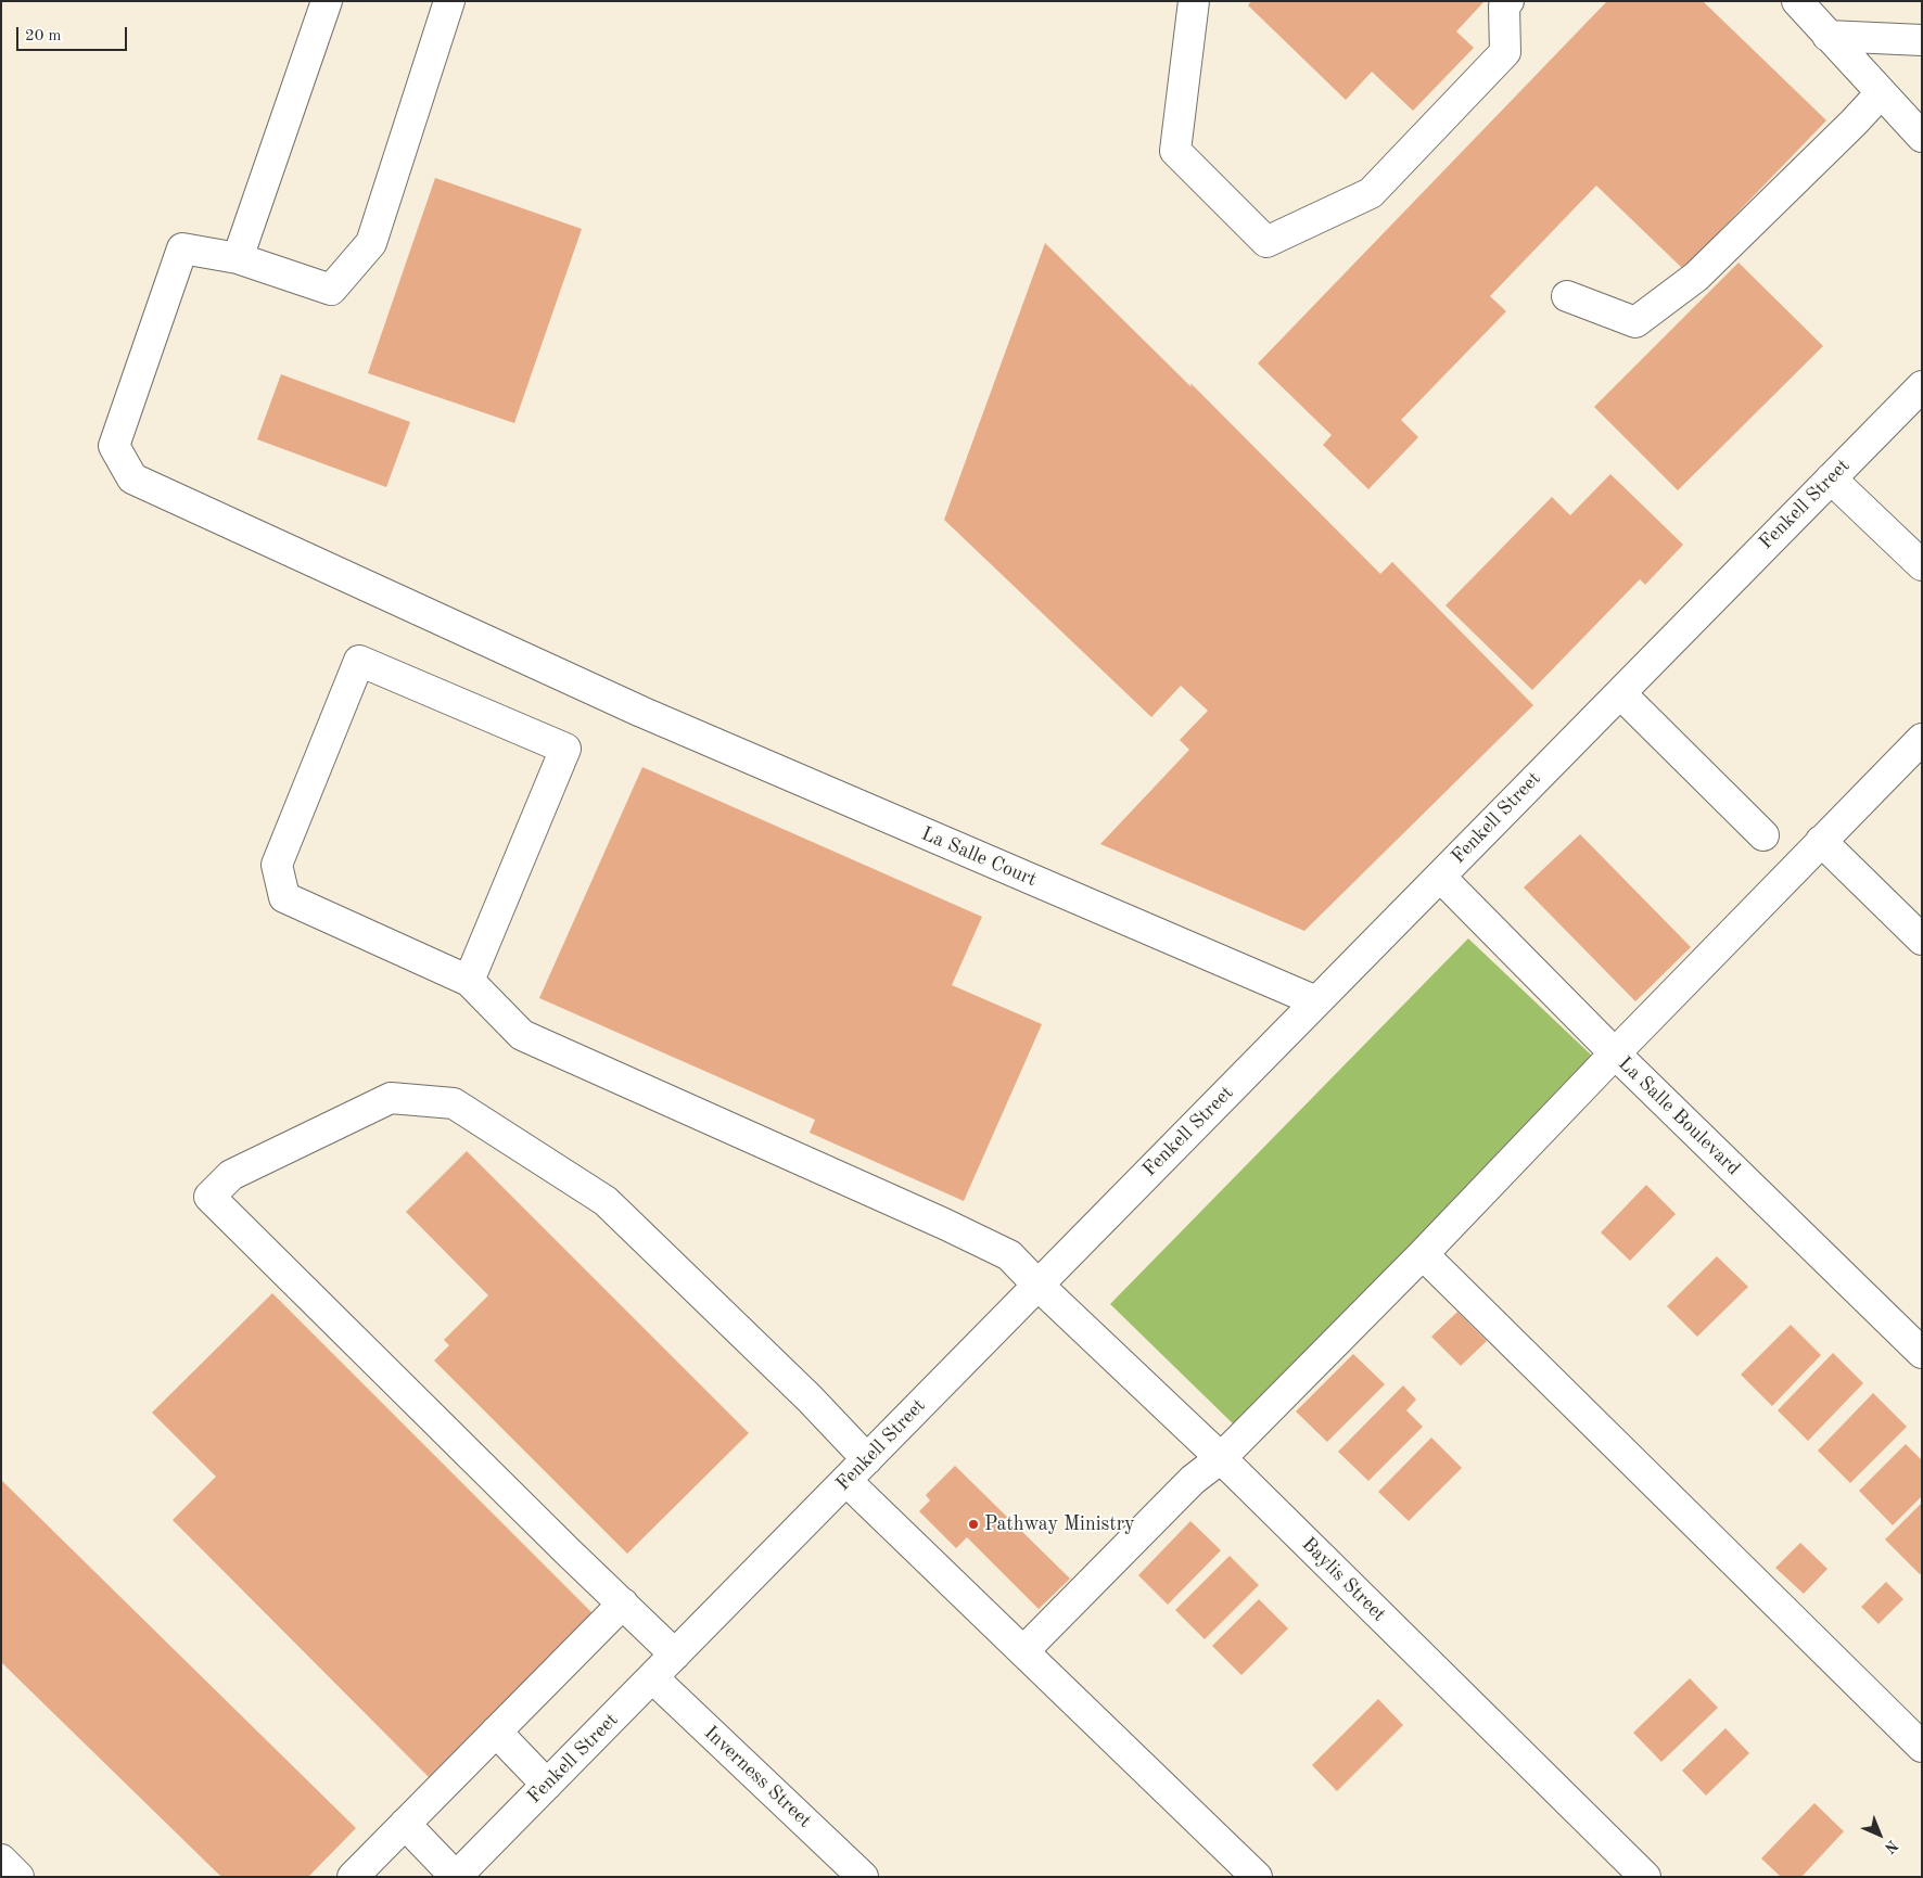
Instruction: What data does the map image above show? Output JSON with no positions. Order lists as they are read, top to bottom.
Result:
{
  "streets": {
    "street": [
      "Fenkell Street",
      "La Salle Court",
      "La Salle Boulevard",
      "Baylis Street",
      "Inverness Street"
    ]
  },
  "crossings": [
    ["Fenkell Street", "La Salle Court"],
    ["Fenkell Street", "La Salle Boulevard"],
    ["Fenkell Street", "Baylis Street"],
    ["Fenkell Street", "Inverness Street"]
  ],
  "places": ["Pathway Ministry"],
  "scale_bar": "20 m",
  "north": "bottom right"
}
